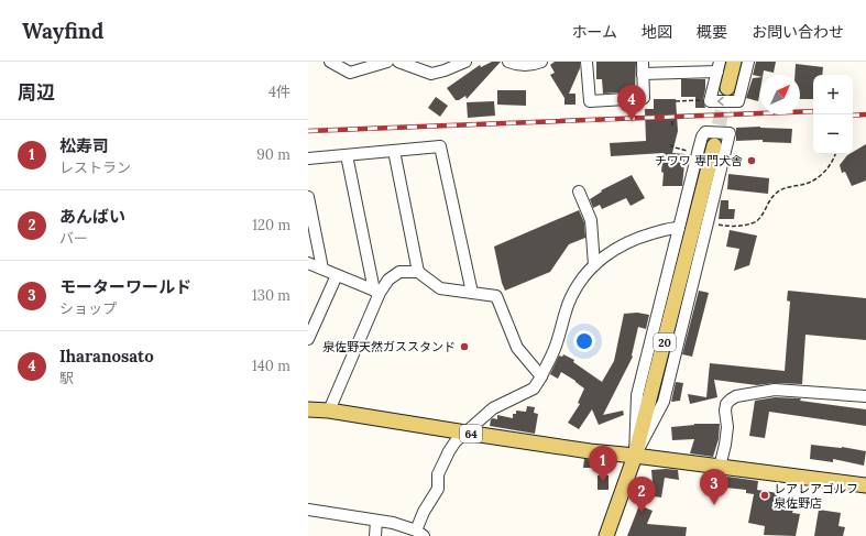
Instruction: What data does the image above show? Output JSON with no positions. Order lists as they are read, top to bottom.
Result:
{
  "streets": {
    "main road": ["20", "64"]
  },
  "crossings": [
    ["20", "64"]
  ],
  "places": ["チワワ 専門犬舎", "泉佐野天然ガススタンド", "レアレアゴルフ 泉佐野店"],
  "north": "top right",
  "page": {
    "header": "Wayfind",
    "nav": [
      "ホーム",
      "地図",
      "概要",
      "お問い合わせ"
    ],
    "heading": ["周辺", "4件"],
    "map_buttons": ["+", "−"],
    "pins": [
      "4",
      "1",
      "3",
      "2"
    ],
    "list": [
      {
        "mark": "1",
        "name": "松寿司",
        "note": "レストラン",
        "value": "90 m"
      },
      {
        "mark": "2",
        "name": "あんばい",
        "note": "バー",
        "value": "120 m"
      },
      {
        "mark": "3",
        "name": "モーターワールド",
        "note": "ショップ",
        "value": "130 m"
      },
      {
        "mark": "4",
        "name": "Iharanosato",
        "note": "駅",
        "value": "140 m"
      }
    ]
  }
}
